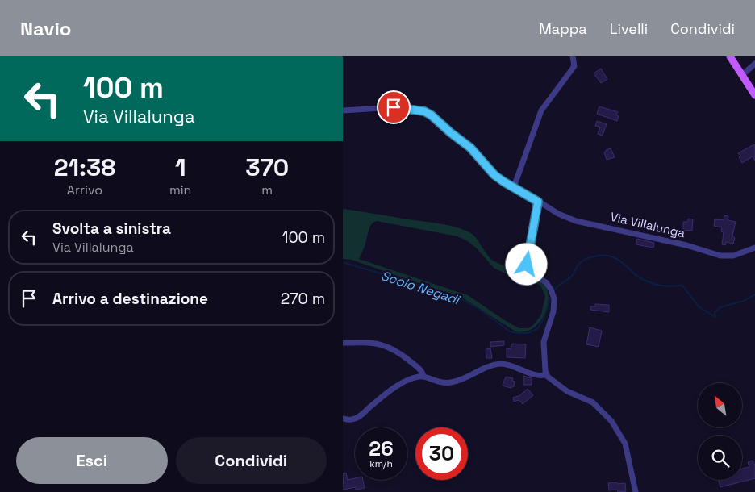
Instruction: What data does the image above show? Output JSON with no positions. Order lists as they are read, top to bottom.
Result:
{
  "streets": {
    "street": ["Via Villalunga"]
  },
  "water": ["Scolo Negadi"],
  "north": "top left",
  "page": {
    "header": "Navio",
    "nav": ["Mappa", "Livelli", "Condividi"],
    "turn": ["100 m", "Via Villalunga"],
    "eta": [
      "21:38",
      "Arrivo",
      "1",
      "min",
      "370",
      "m"
    ],
    "list": [
      {
        "name": "Svolta a sinistra",
        "note": "Via Villalunga",
        "value": "100 m"
      },
      {
        "name": "Arrivo a destinazione",
        "value": "270 m"
      }
    ],
    "speed": "26 km/h",
    "limit": "30",
    "buttons": ["Esci", "Condividi"]
  }
}
